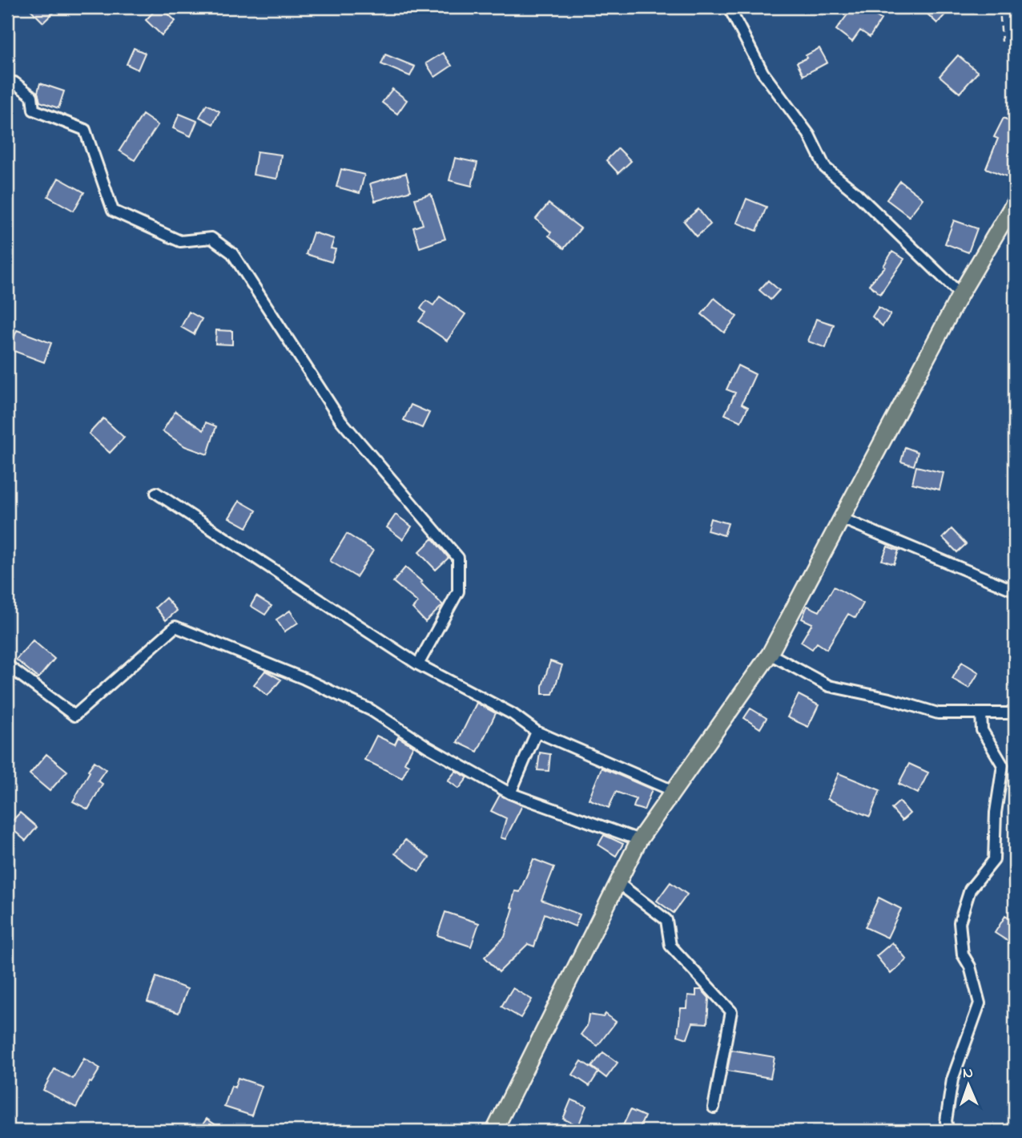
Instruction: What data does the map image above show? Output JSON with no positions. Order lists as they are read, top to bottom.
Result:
{
  "north": "top"
}
